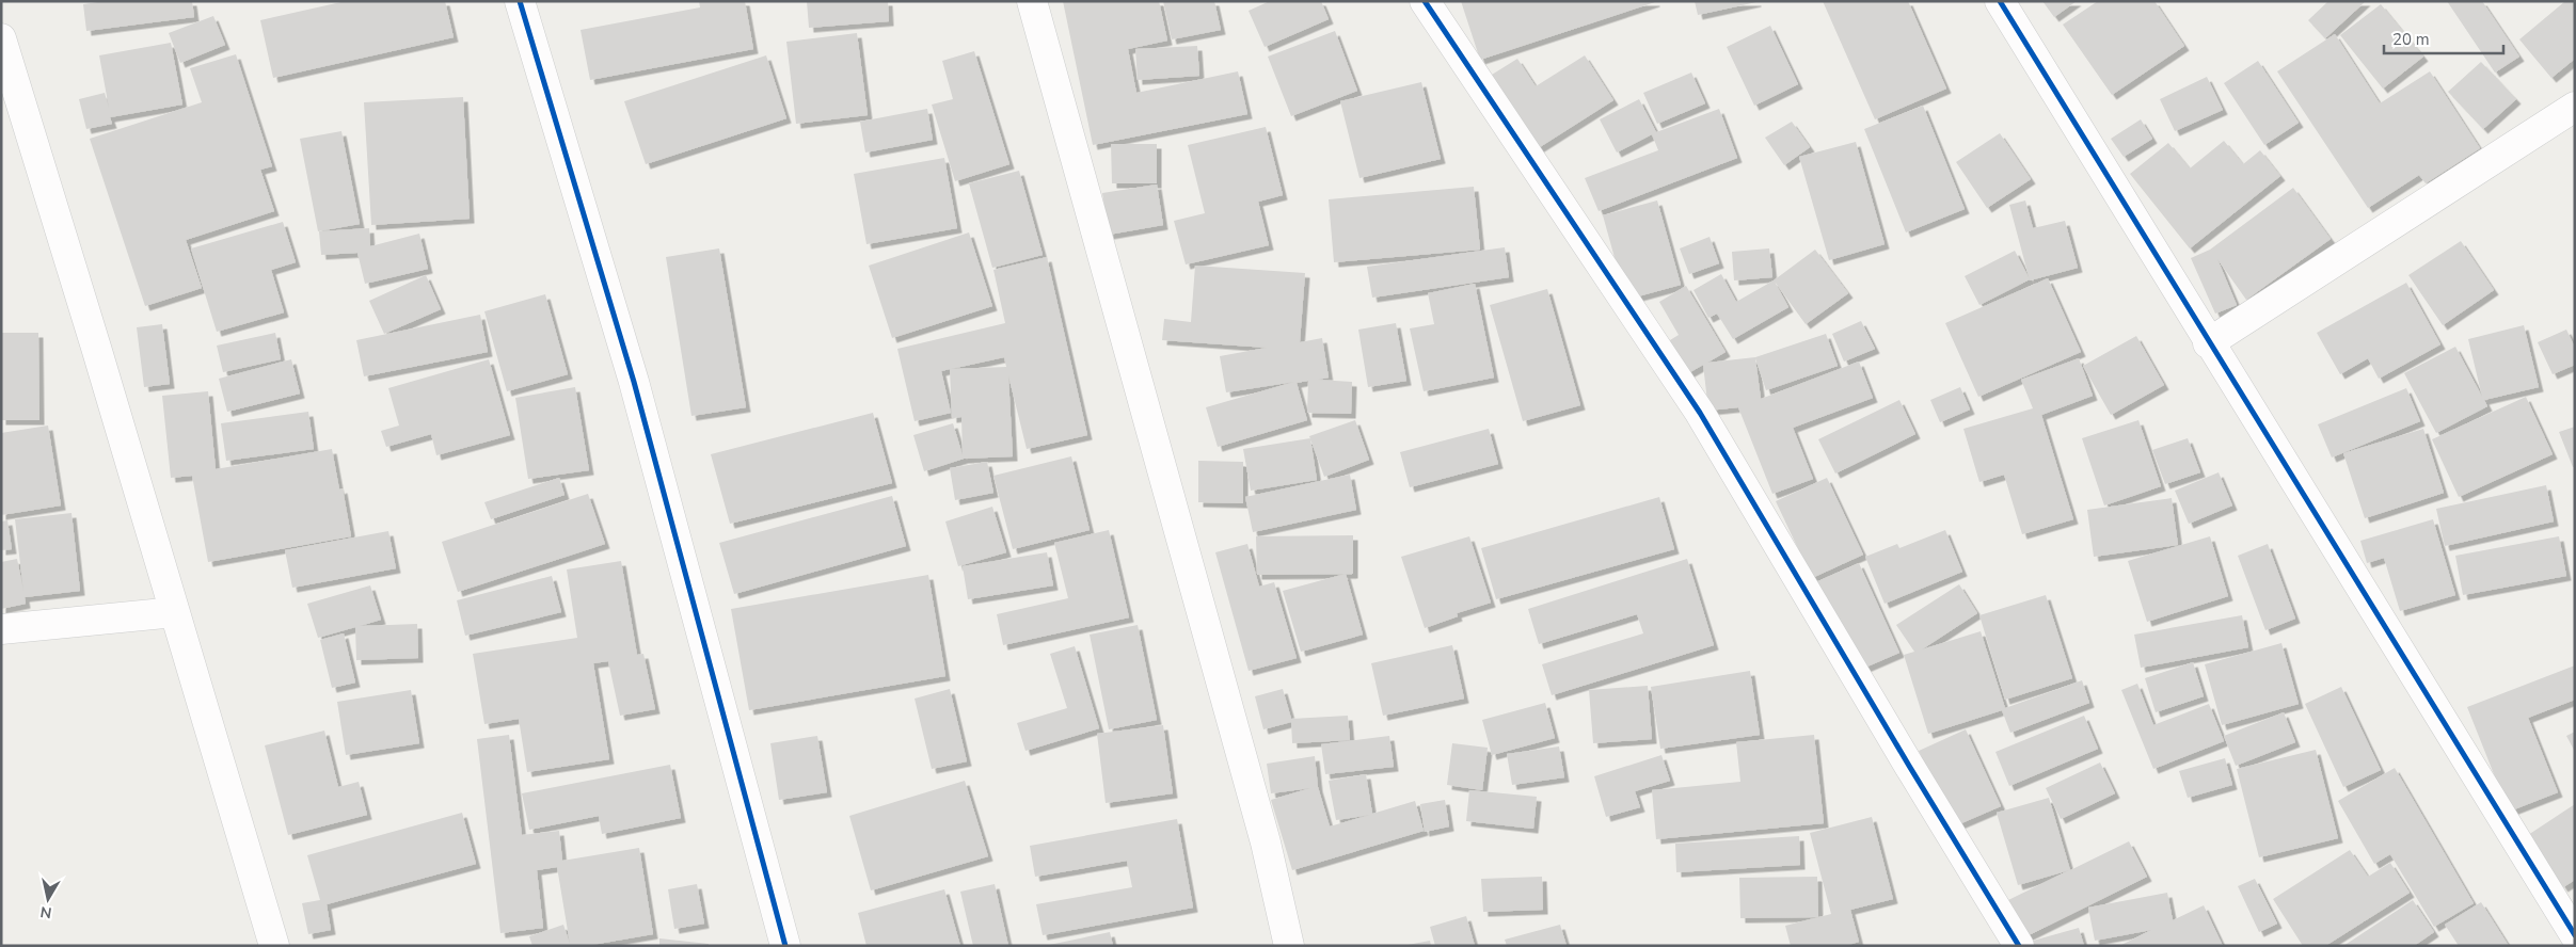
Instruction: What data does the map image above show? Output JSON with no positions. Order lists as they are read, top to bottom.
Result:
{
  "scale_bar": "20 m",
  "north": "bottom"
}
